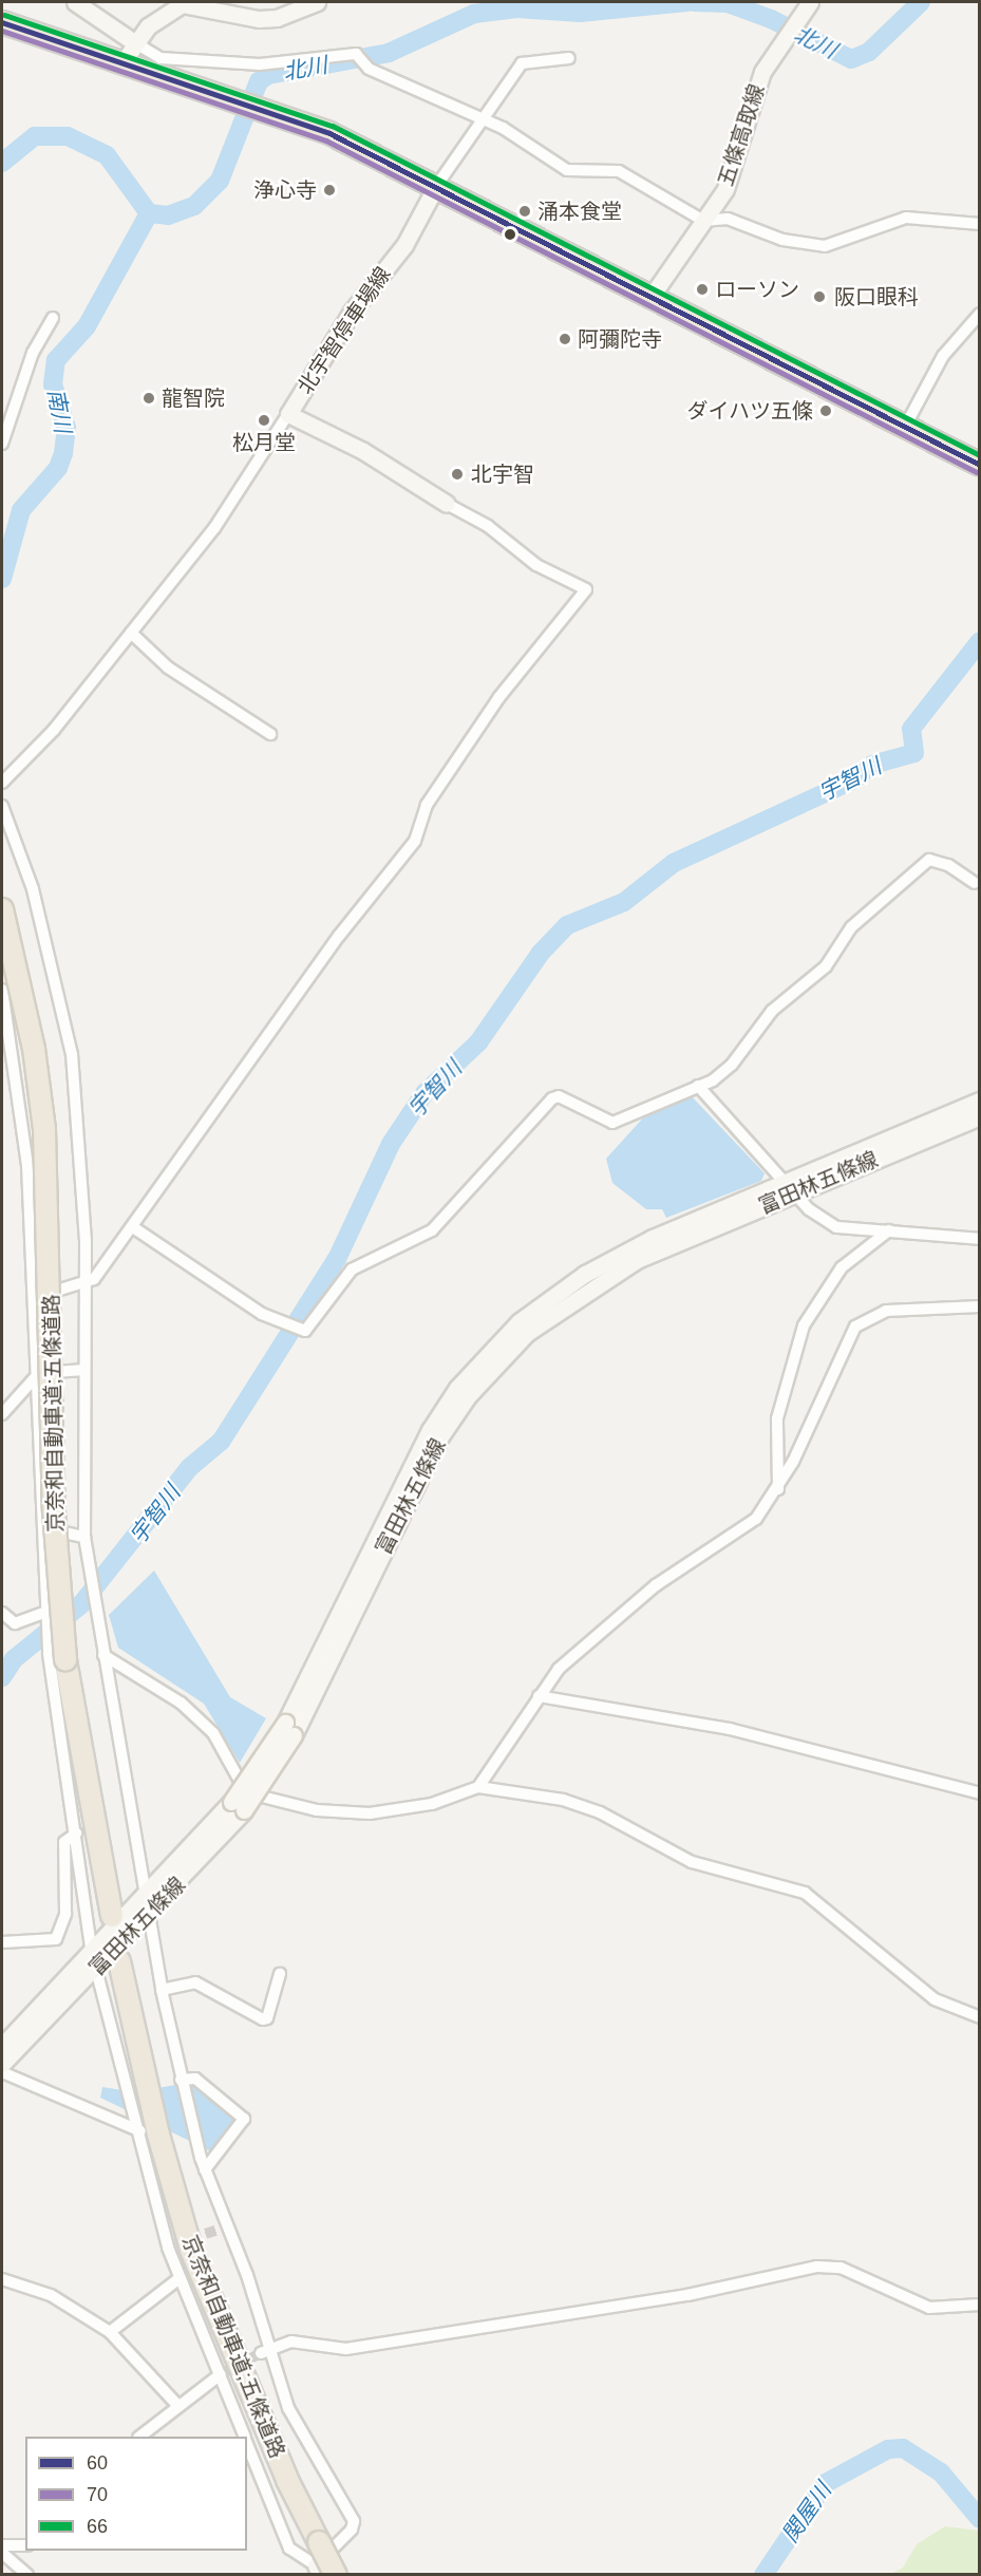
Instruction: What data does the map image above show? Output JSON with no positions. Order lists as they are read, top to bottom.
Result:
{
  "streets": {
    "highway": ["京奈和自動車道;五條道路"],
    "main road": ["五條高取線", "北宇智停車場線", "富田林五條線"]
  },
  "water": [
    "北川",
    "南川",
    "宇智川",
    "関屋川"
  ],
  "places": [
    "浄心寺",
    "涌本食堂",
    "ローソン",
    "阪口眼科",
    "阿彌陀寺",
    "龍智院",
    "ダイハツ五條",
    "松月堂",
    "北宇智"
  ],
  "lines": ["transit line 66", "transit line 60", "transit line 70"],
  "legend": ["60", "70", "66"]
}
